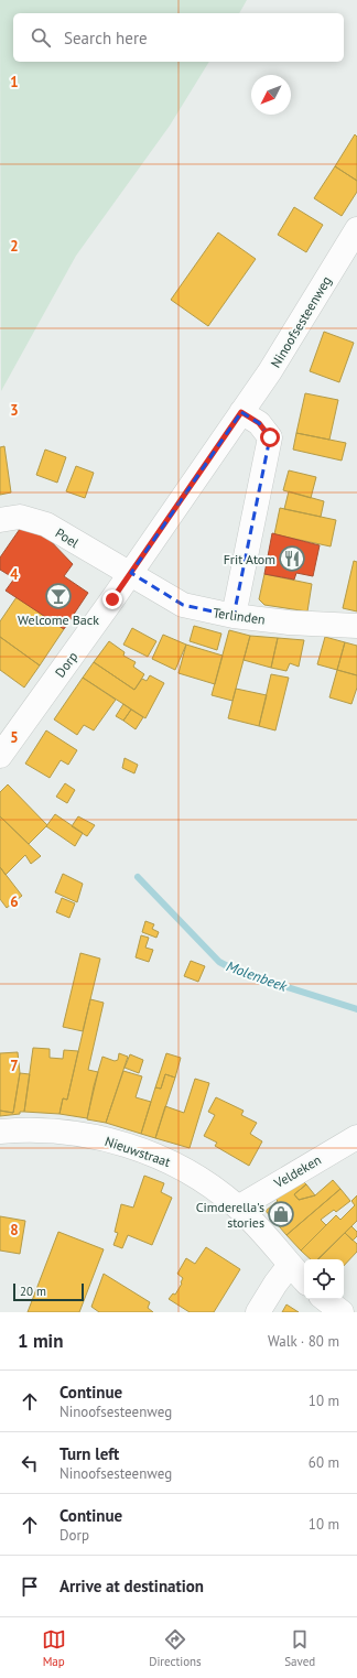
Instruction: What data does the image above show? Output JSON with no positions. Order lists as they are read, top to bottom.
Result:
{
  "streets": {
    "street": [
      "Ninoofsesteenweg",
      "Poel",
      "Terlinden",
      "Dorp",
      "Nieuwstraat",
      "Veldeken"
    ]
  },
  "crossings": [
    ["Ninoofsesteenweg", "Poel"],
    ["Ninoofsesteenweg", "Terlinden"],
    ["Ninoofsesteenweg", "Dorp"],
    ["Poel", "Terlinden"],
    ["Poel", "Dorp"],
    ["Terlinden", "Dorp"],
    ["Nieuwstraat", "Veldeken"]
  ],
  "water": ["Molenbeek"],
  "places": {
    "restaurant": ["Frit Atom"],
    "bar": ["Welcome Back"],
    "shop": ["Cimderella's stories"]
  },
  "scale_bar": "20 m",
  "north": "bottom left",
  "page": {
    "search": "Search here",
    "scale": "20 m",
    "heading": ["1 min", "Walk · 80 m"],
    "list": [
      ["Continue", "Ninoofsesteenweg", "10 m"],
      ["Turn left", "Ninoofsesteenweg", "60 m"],
      ["Continue", "Dorp", "10 m"],
      "Arrive at destination"
    ],
    "nav": ["Map", "Directions", "Saved"]
  },
  "grid": {
    "rows": [
      "1",
      "2",
      "3",
      "4",
      "5",
      "6",
      "7",
      "8"
    ]
  }
}
